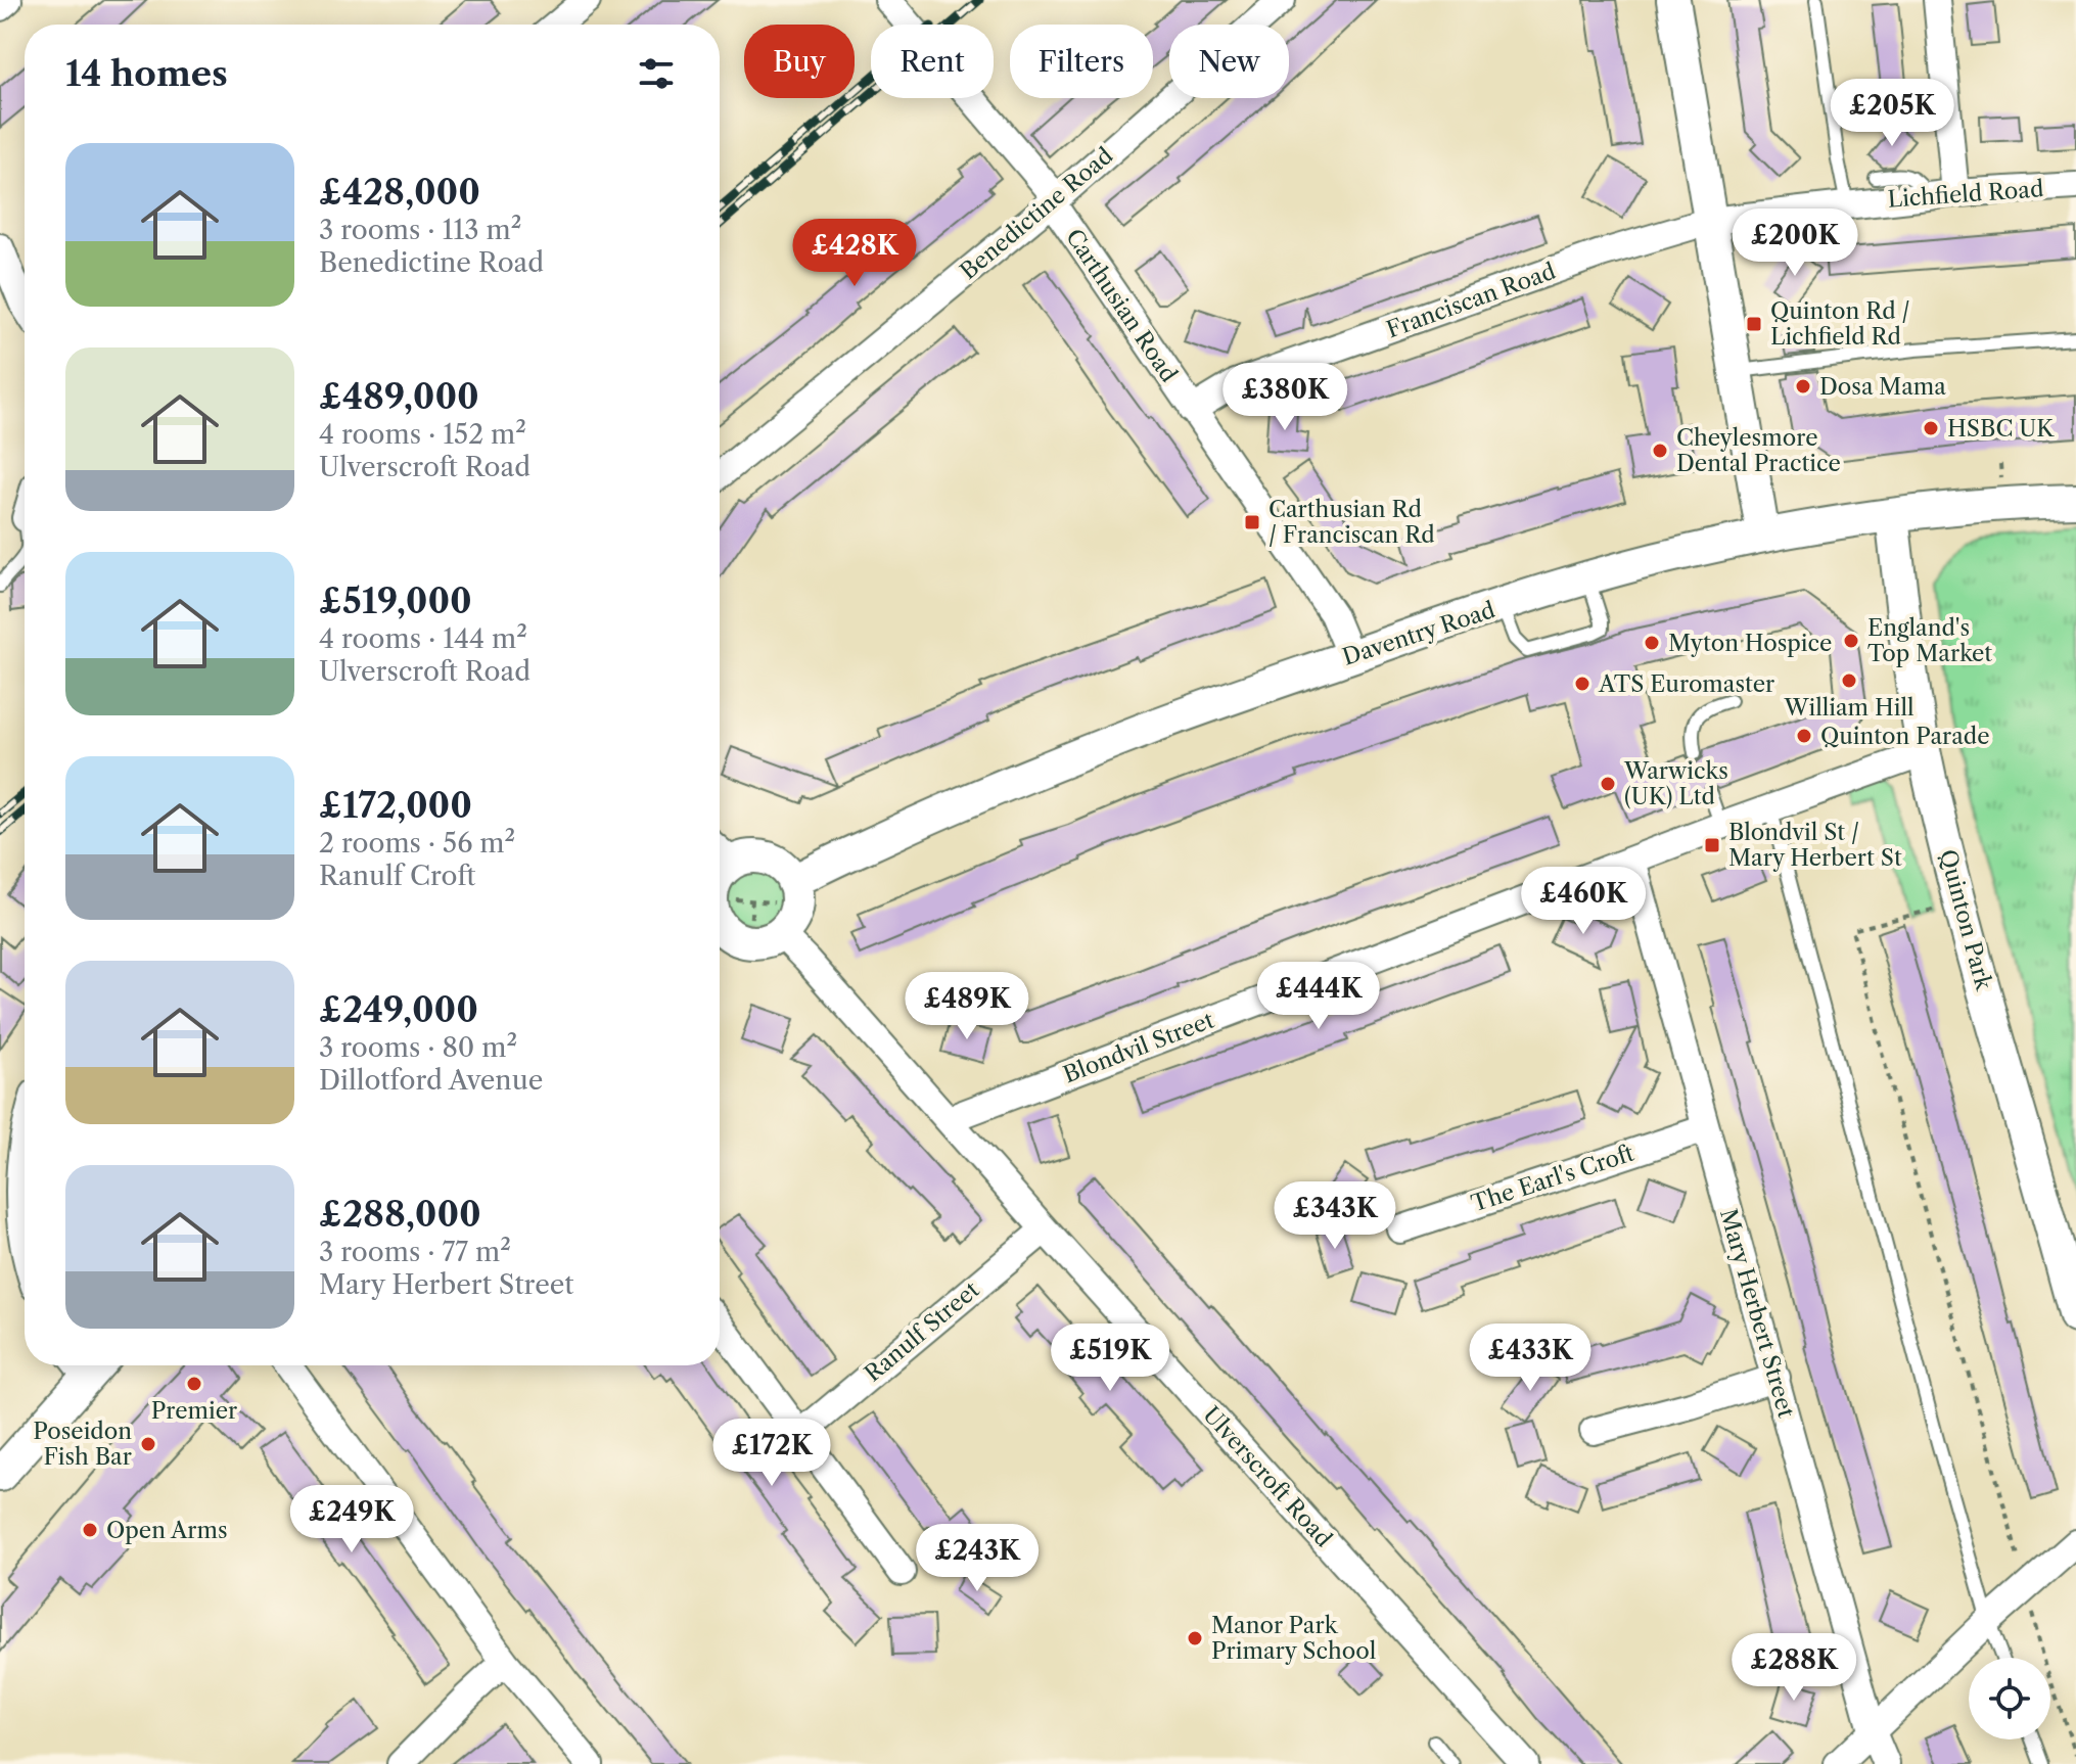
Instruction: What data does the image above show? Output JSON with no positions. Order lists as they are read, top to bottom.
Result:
{
  "streets": {
    "street": [
      "Lichfield Road",
      "Benedictine Road",
      "Franciscan Road",
      "Carthusian Road",
      "Daventry Road",
      "Quinton Park",
      "Blondvil Street",
      "The Earl's Croft",
      "Mary Herbert Street",
      "Ranulf Street",
      "Ulverscroft Road"
    ]
  },
  "crossings": [
    ["Lichfield Road", "Franciscan Road"],
    ["Benedictine Road", "Carthusian Road"],
    ["Franciscan Road", "Carthusian Road"],
    ["Carthusian Road", "Daventry Road"],
    ["Daventry Road", "Quinton Park"],
    ["Quinton Park", "Blondvil Street"],
    ["Blondvil Street", "Mary Herbert Street"],
    ["Blondvil Street", "Ulverscroft Road"],
    ["The Earl's Croft", "Mary Herbert Street"],
    ["Ranulf Street", "Ulverscroft Road"]
  ],
  "places": {
    "transit": ["Quinton Rd / Lichfield Rd", "Carthusian Rd / Franciscan Rd", "Blondvil St / Mary Herbert St"],
    "other": [
      "Dosa Mama",
      "HSBC UK",
      "Cheylesmore Dental Practice",
      "England's Top Market",
      "Myton Hospice",
      "William Hill",
      "ATS Euromaster",
      "Quinton Parade",
      "Warwicks (UK) Ltd",
      "Premier",
      "Poseidon Fish Bar",
      "Open Arms",
      "Manor Park Primary School"
    ]
  },
  "page": {
    "chip": [
      "Buy",
      "Rent",
      "Filters",
      "New"
    ],
    "heading": "14 homes",
    "price": [
      "£205K",
      "£200K",
      "£428K",
      "£380K",
      "£460K",
      "£444K",
      "£489K",
      "£343K",
      "£519K",
      "£433K",
      "£172K",
      "£249K",
      "£243K",
      "£288K"
    ],
    "list": [
      {
        "name": "£428,000",
        "note": "3 rooms · 113 m² · Benedictine Road"
      },
      {
        "name": "£489,000",
        "note": "4 rooms · 152 m² · Ulverscroft Road"
      },
      {
        "name": "£519,000",
        "note": "4 rooms · 144 m² · Ulverscroft Road"
      },
      {
        "name": "£172,000",
        "note": "2 rooms · 56 m² · Ranulf Croft"
      },
      {
        "name": "£249,000",
        "note": "3 rooms · 80 m² · Dillotford Avenue"
      },
      {
        "name": "£288,000",
        "note": "3 rooms · 77 m² · Mary Herbert Street"
      }
    ]
  }
}
